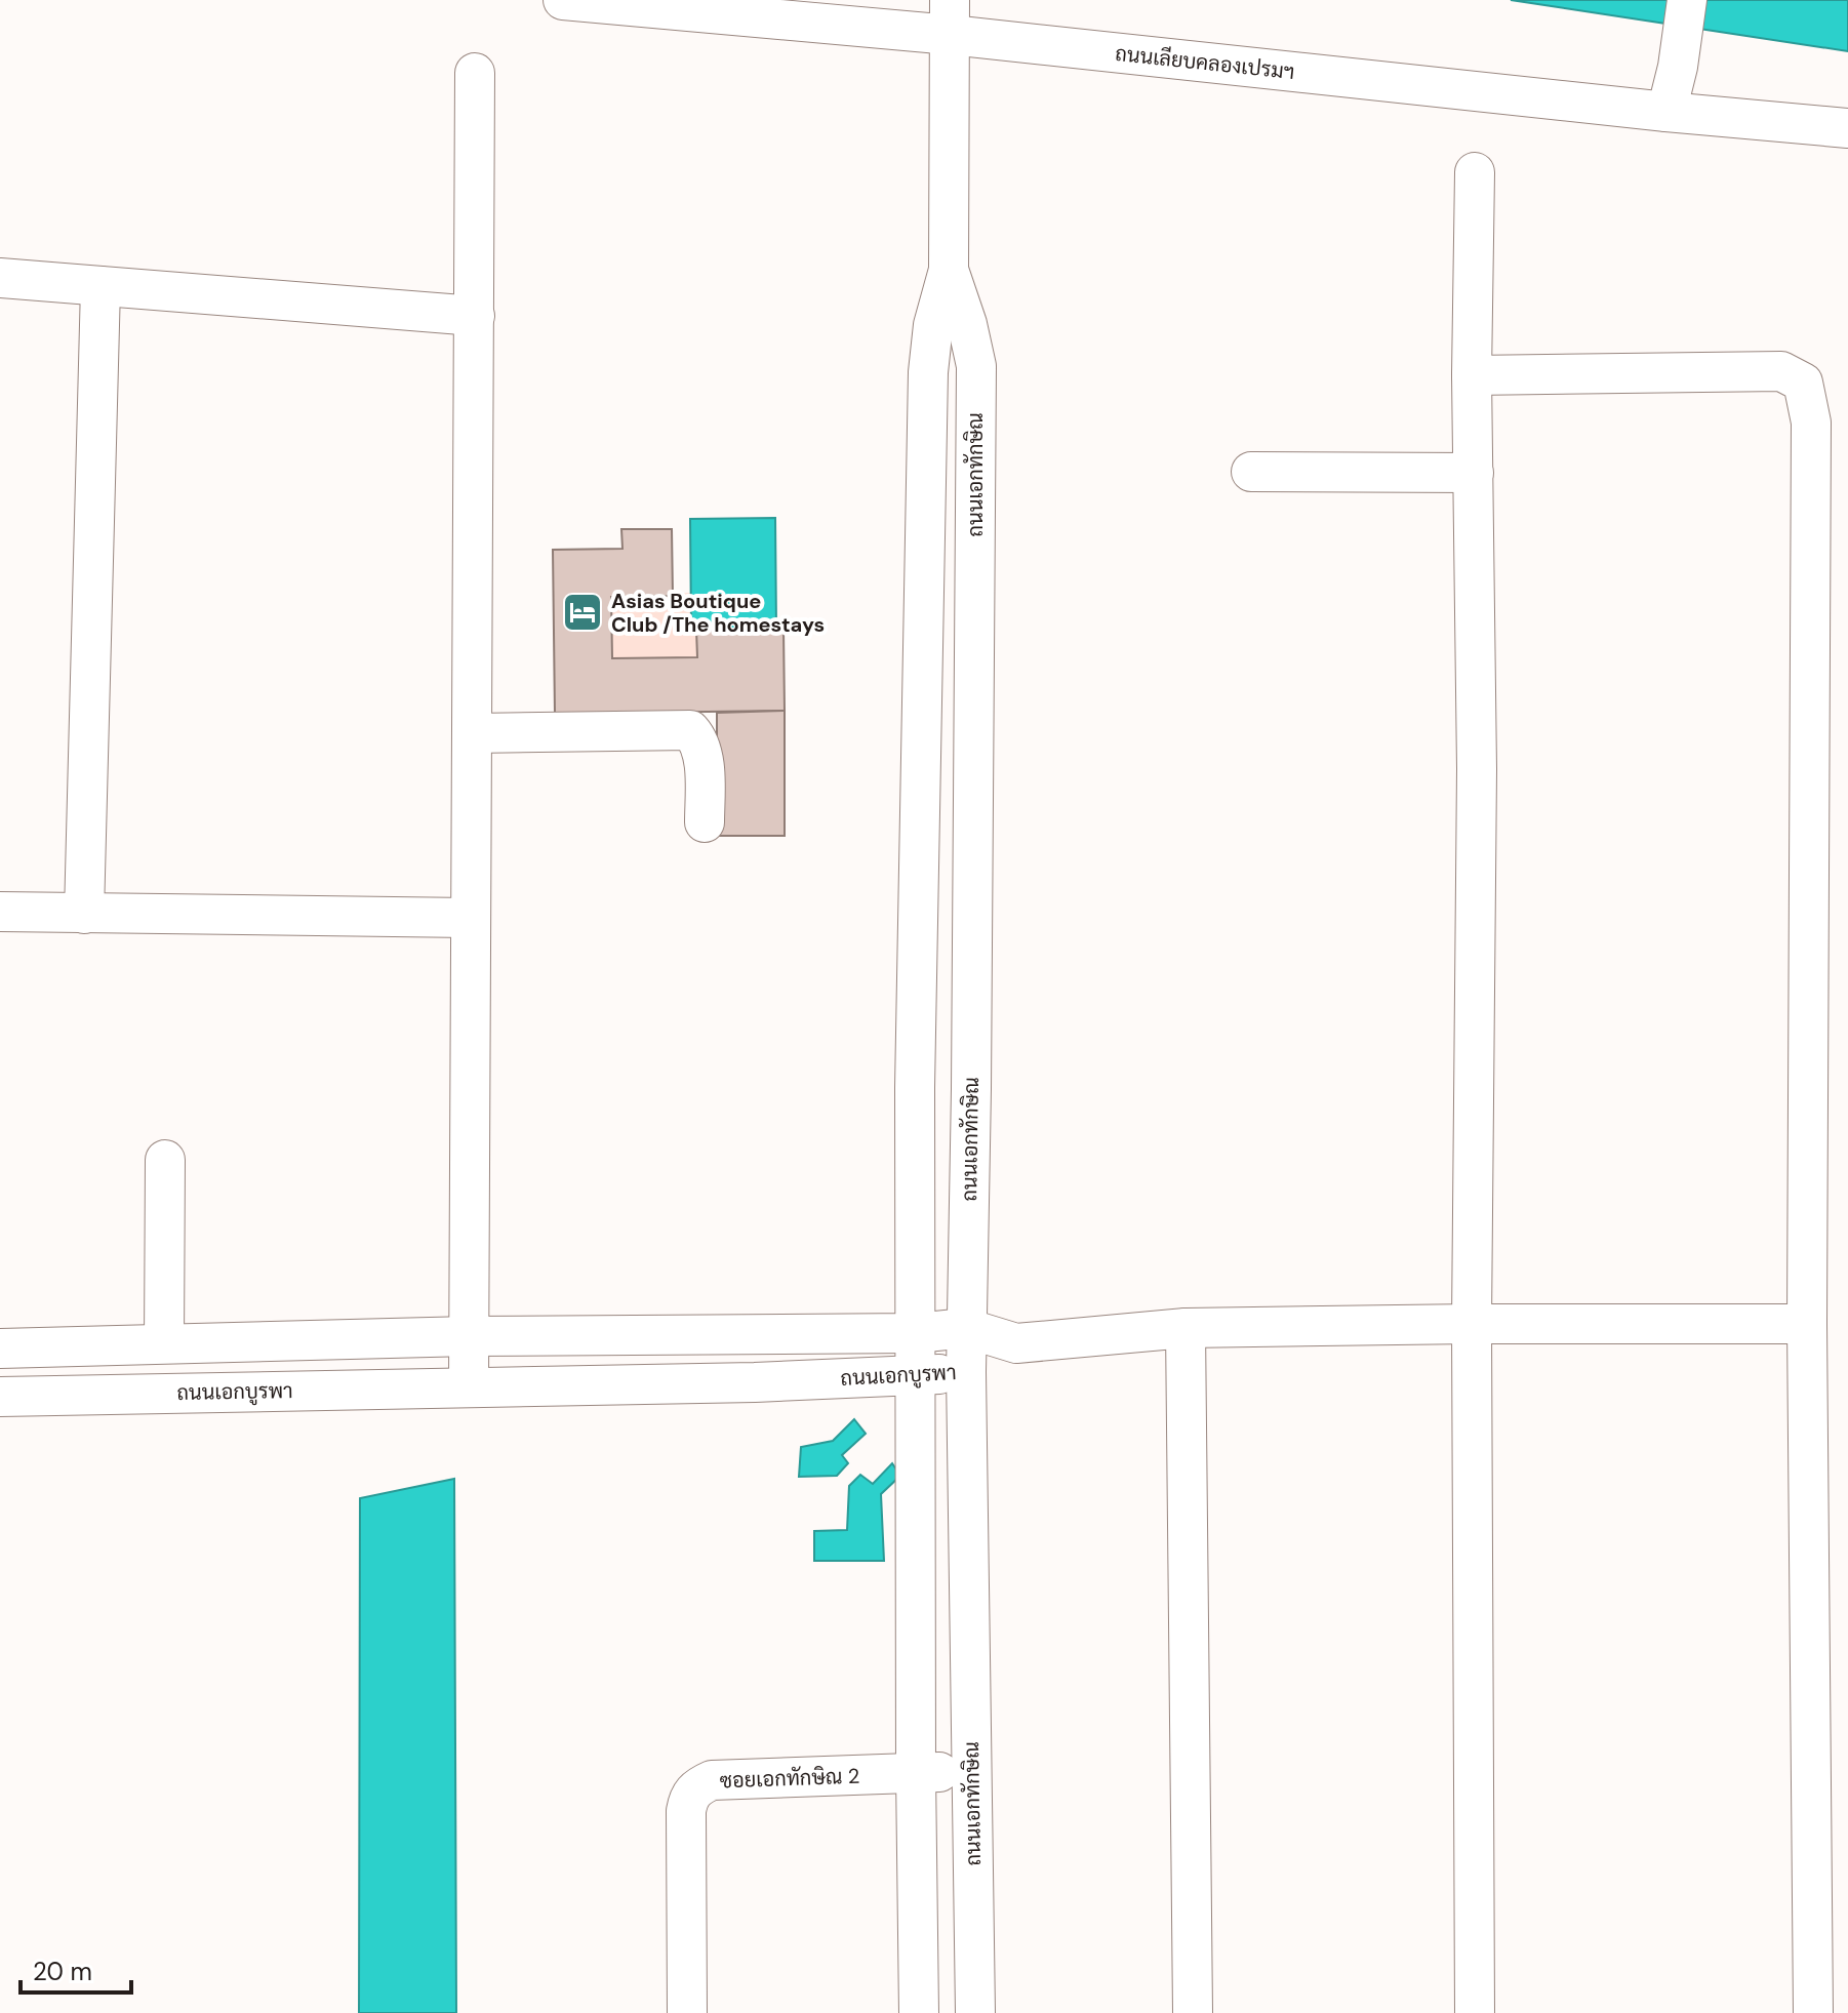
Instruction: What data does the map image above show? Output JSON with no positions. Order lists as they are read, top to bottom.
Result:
{
  "streets": {
    "street": [
      "ถนนเลียบคลองเปรมฯ",
      "ถนนเอกทักษิณ",
      "ถนนเอกบูรพา",
      "ซอยเอกทักษิณ 2"
    ]
  },
  "crossings": [
    ["ถนนเลียบคลองเปรมฯ", "ถนนเอกทักษิณ"],
    ["ถนนเอกทักษิณ", "ถนนเอกบูรพา"],
    ["ถนนเอกทักษิณ", "ซอยเอกทักษิณ 2"]
  ],
  "places": {
    "hotel": ["Asias Boutique Club /The homestays"]
  },
  "scale_bar": "20 m"
}
